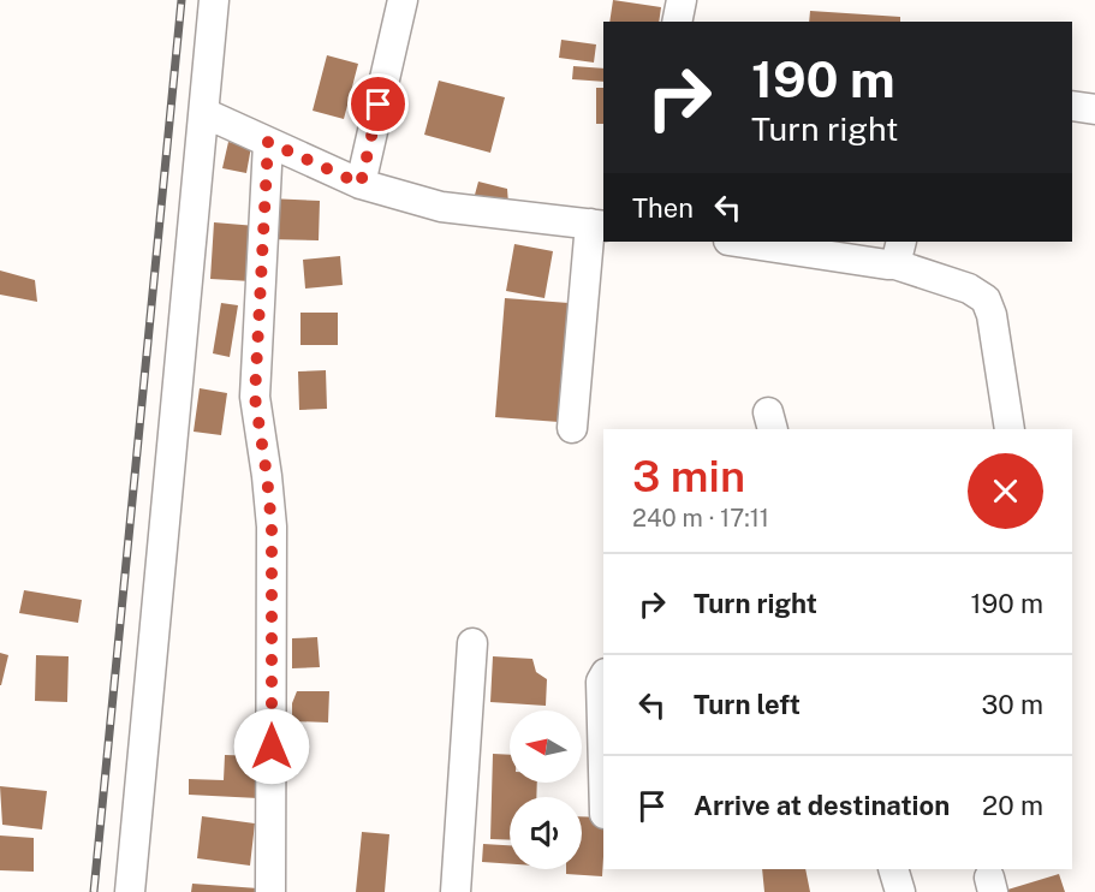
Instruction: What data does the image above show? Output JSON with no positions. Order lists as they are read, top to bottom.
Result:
{
  "north": "left",
  "page": {
    "turn": ["190 m", "Turn right"],
    "then": "Then",
    "heading": ["3 min", "240 m · 17:11"],
    "list": [
      {
        "name": "Turn right",
        "value": "190 m"
      },
      {
        "name": "Turn left",
        "value": "30 m"
      },
      {
        "name": "Arrive at destination",
        "value": "20 m"
      }
    ]
  }
}
